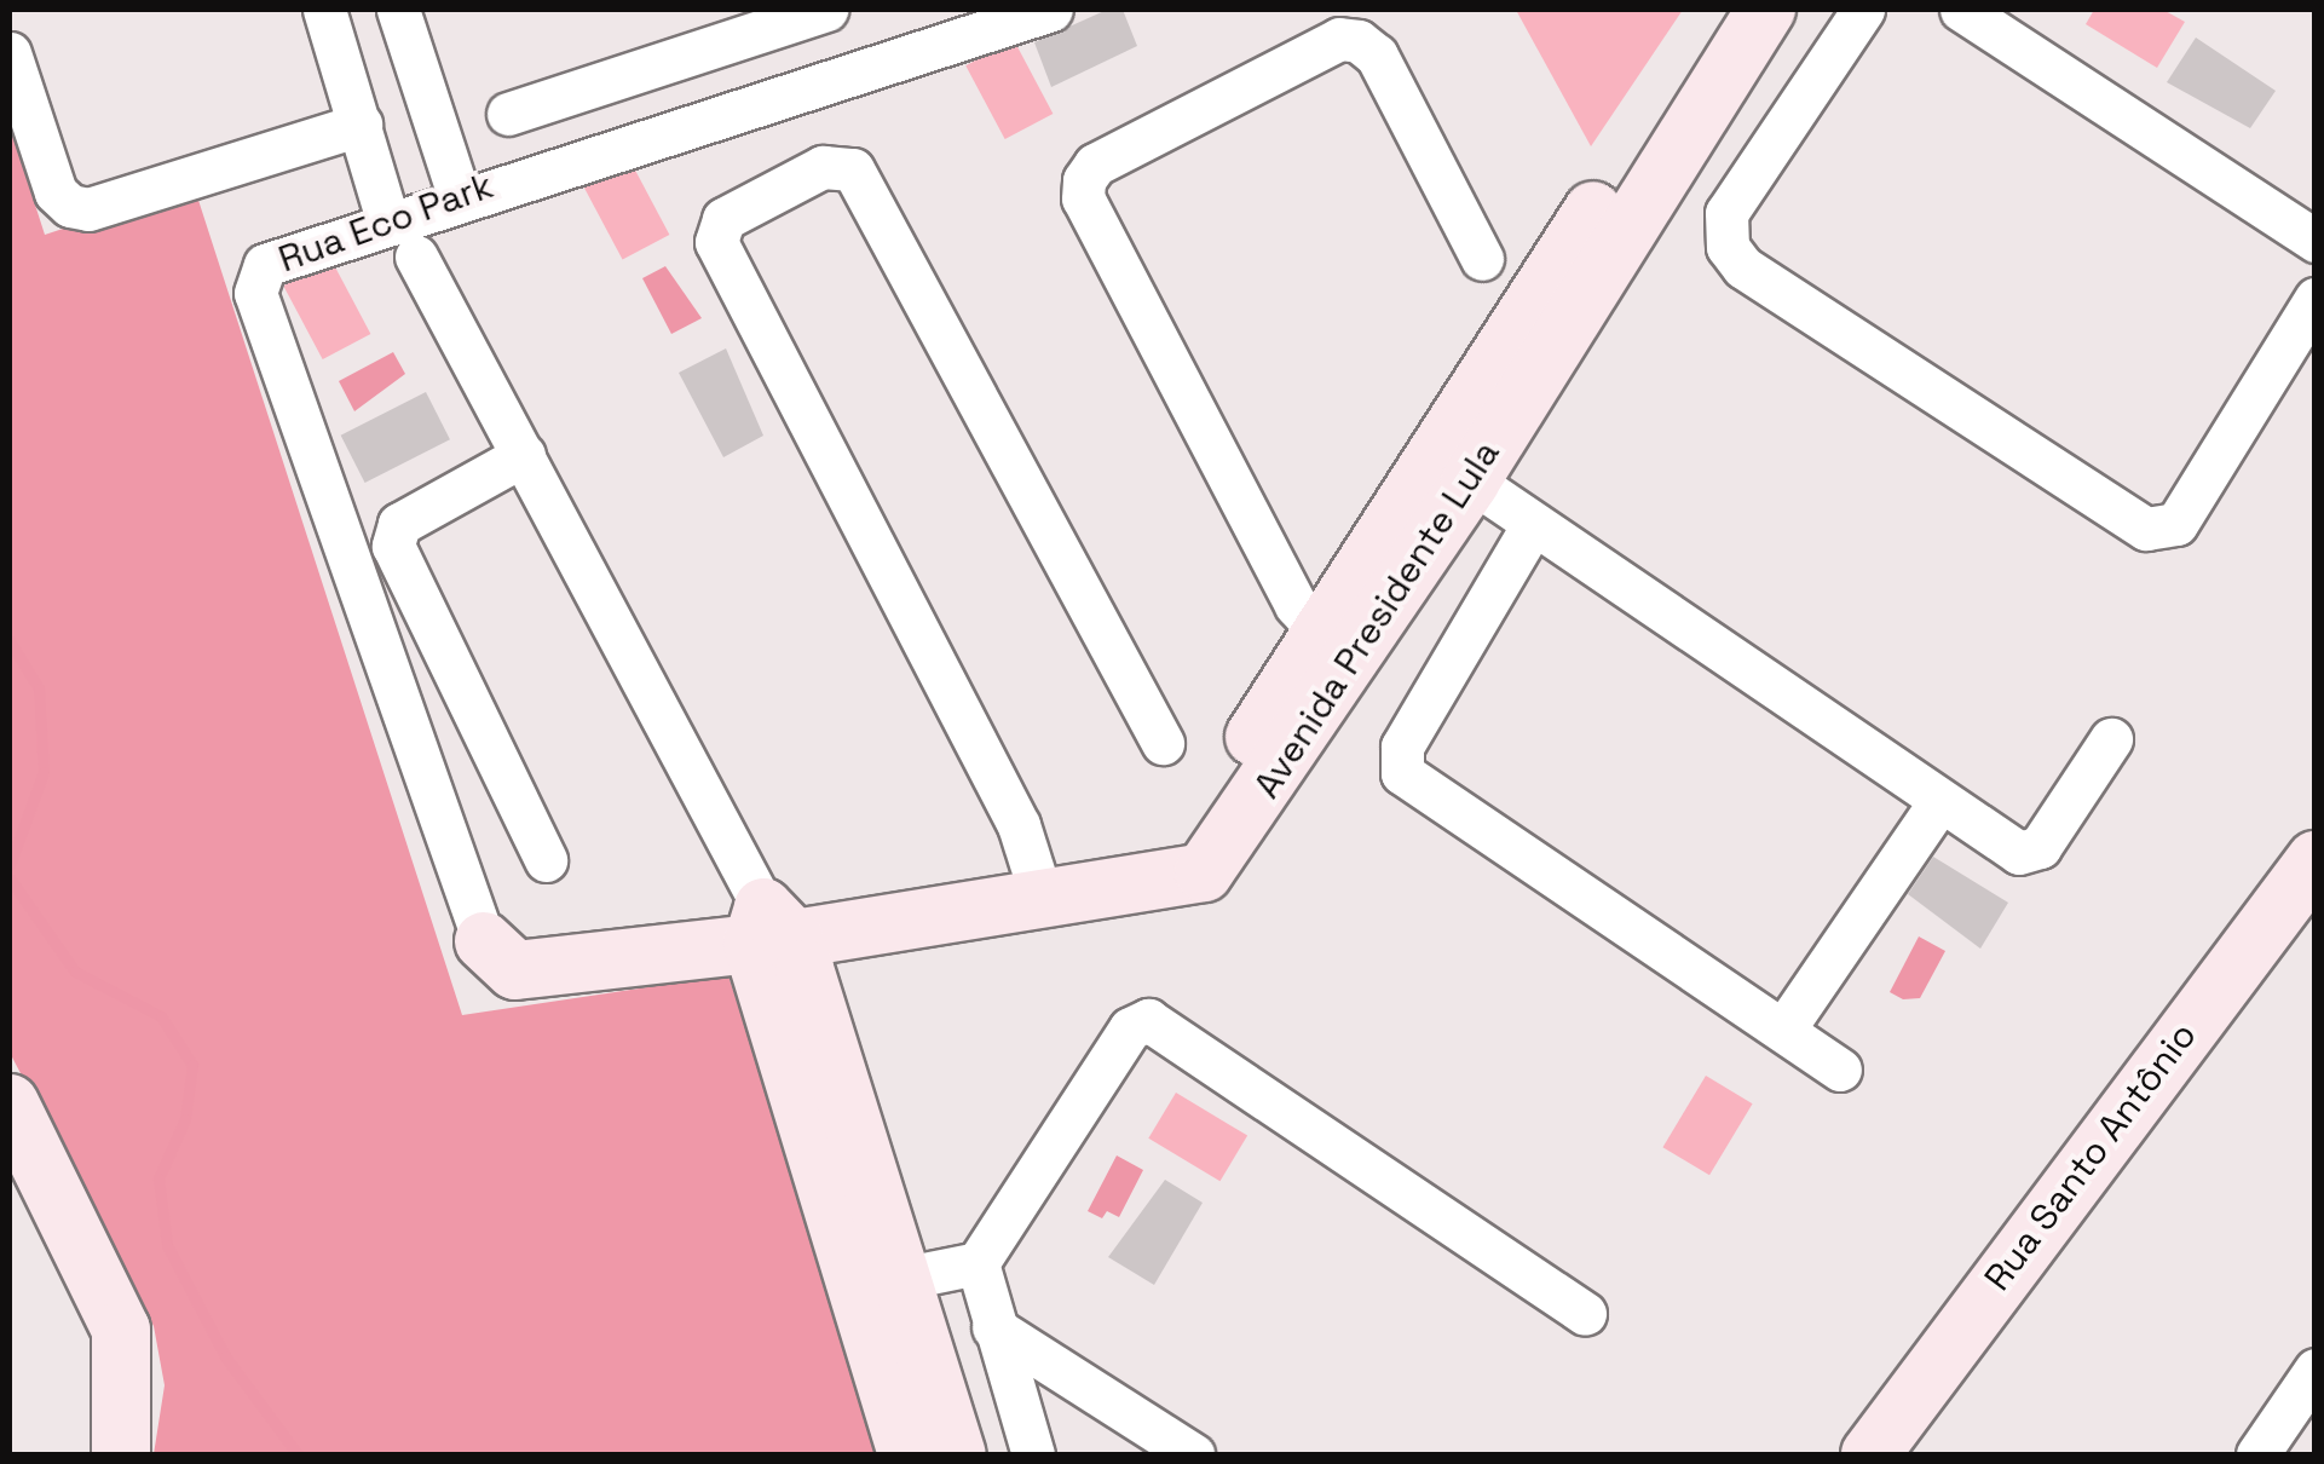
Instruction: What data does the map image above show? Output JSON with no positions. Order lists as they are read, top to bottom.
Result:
{
  "streets": {
    "street": ["Rua Eco Park", "Avenida Presidente Lula", "Rua Santo Antônio"]
  },
  "crossings": [
    ["Rua Eco Park", "Avenida Presidente Lula"]
  ]
}
